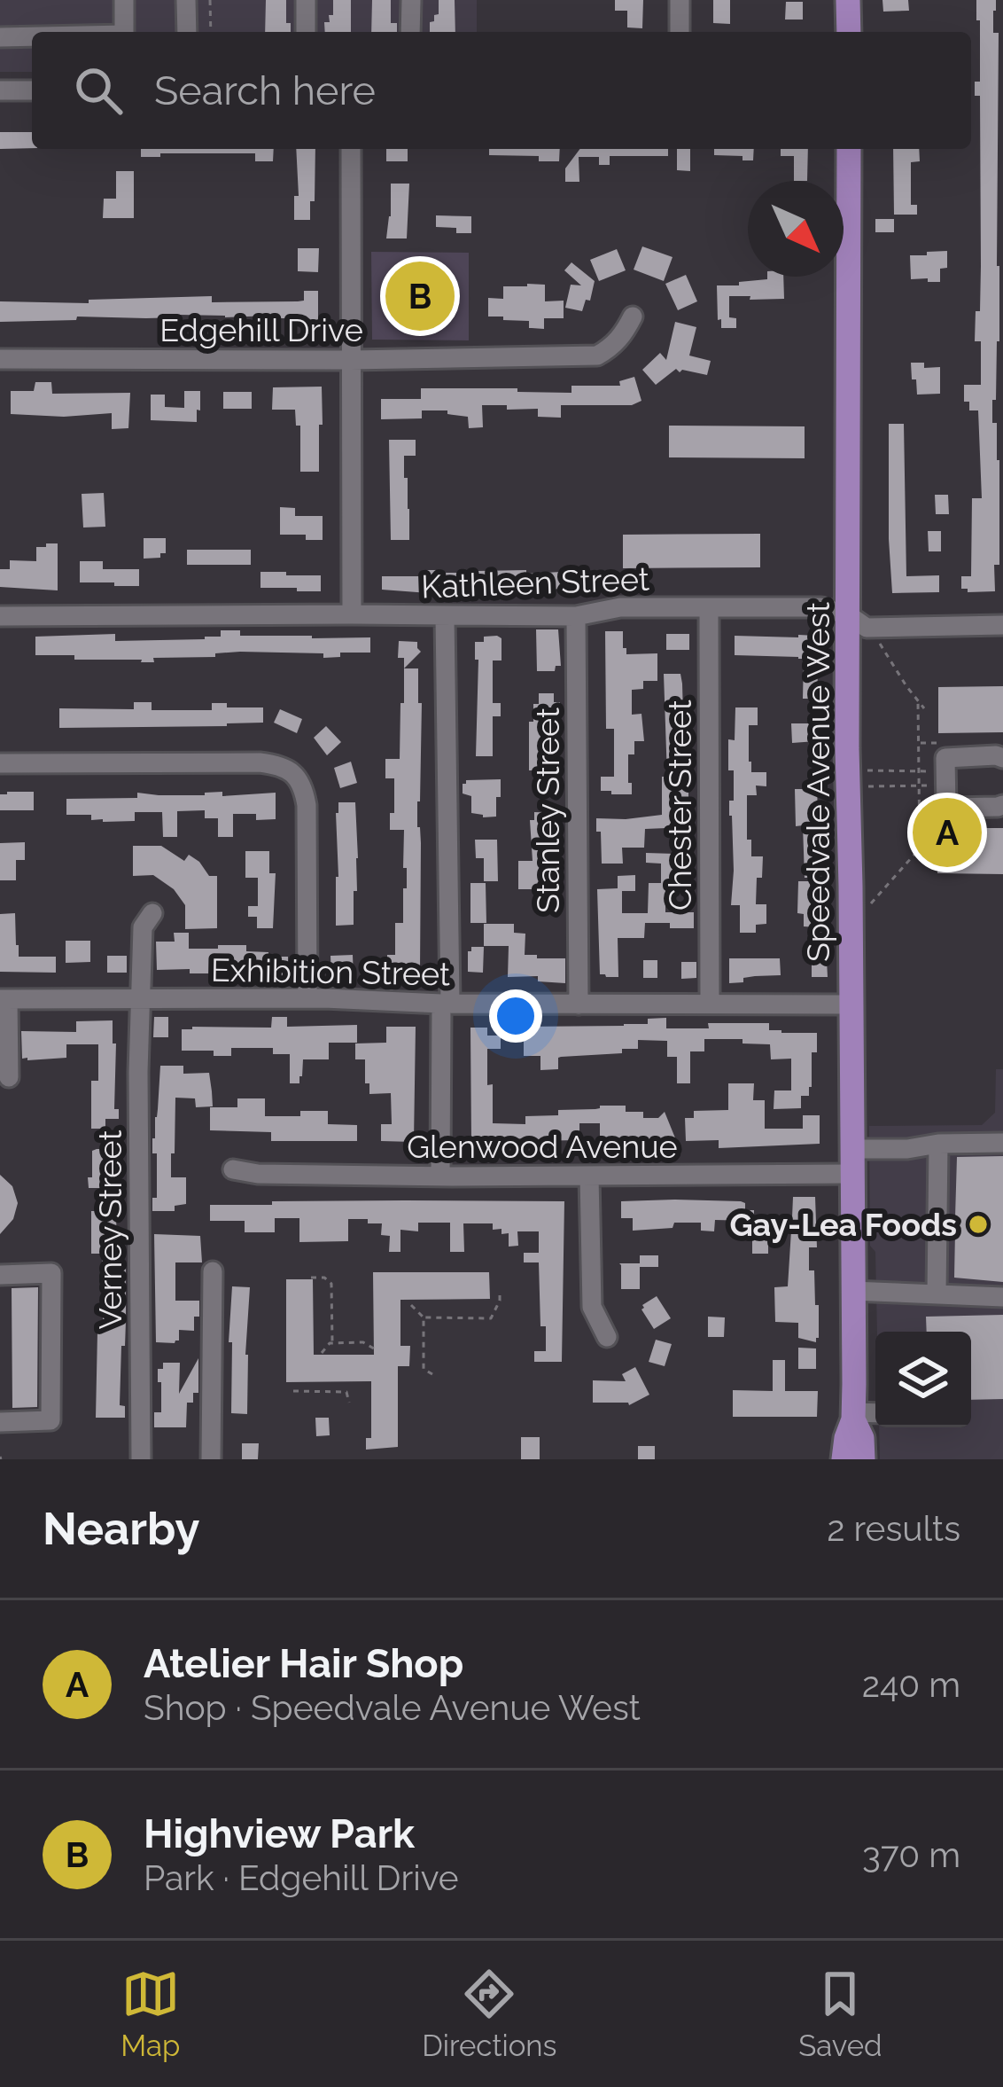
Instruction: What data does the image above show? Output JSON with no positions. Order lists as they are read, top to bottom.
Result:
{
  "streets": {
    "main road": ["Speedvale Avenue West"],
    "street": [
      "Edgehill Drive",
      "Kathleen Street",
      "Chester Street",
      "Stanley Street",
      "Exhibition Street",
      "Glenwood Avenue",
      "Verney Street"
    ]
  },
  "crossings": [
    ["Kathleen Street", "Speedvale Avenue West"],
    ["Kathleen Street", "Chester Street"],
    ["Kathleen Street", "Stanley Street"],
    ["Speedvale Avenue West", "Exhibition Street"],
    ["Speedvale Avenue West", "Glenwood Avenue"],
    ["Chester Street", "Exhibition Street"],
    ["Stanley Street", "Exhibition Street"],
    ["Exhibition Street", "Verney Street"]
  ],
  "places": ["Gay-Lea Foods"],
  "north": "bottom right",
  "page": {
    "search": "Search here",
    "pins": ["B", "A"],
    "heading": ["Nearby", "2 results"],
    "list": [
      {
        "mark": "A",
        "name": "Atelier Hair Shop",
        "note": "Shop · Speedvale Avenue West",
        "value": "240 m"
      },
      {
        "mark": "B",
        "name": "Highview Park",
        "note": "Park · Edgehill Drive",
        "value": "370 m"
      }
    ],
    "nav": ["Map", "Directions", "Saved"]
  }
}
